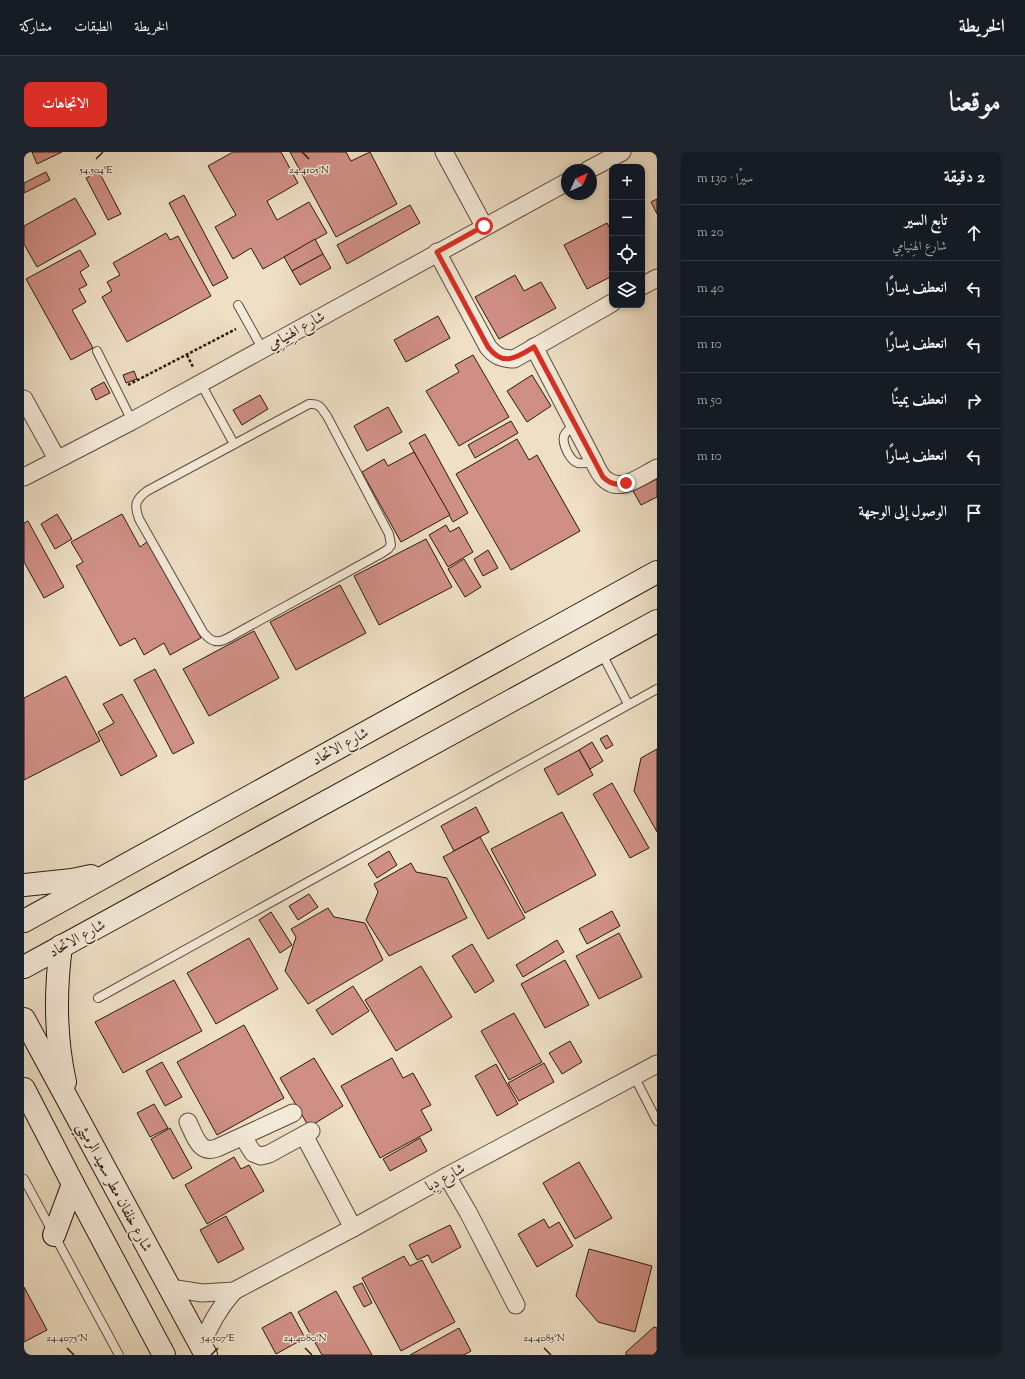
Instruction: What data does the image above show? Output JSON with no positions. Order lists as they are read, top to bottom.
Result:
{
  "streets": {
    "main road": ["شارع الاتحاد", "شارع خلفان مطر سعيد الرميثي"],
    "street": ["شارع الهِنيامِي", "شارع دِبا"]
  },
  "crossings": [
    ["شارع دِبا", "شارع خلفان مطر سعيد الرميثي"]
  ],
  "north": "top right",
  "page": {
    "header": "الخريطة",
    "nav": ["الخريطة", "الطبقات", "مشاركة"],
    "title": "موقعنا",
    "buttons": "الاتجاهات",
    "heading": ["2 دقيقة", "سيرًا · 130 m"],
    "map_buttons": ["+", "−"],
    "list": [
      ["تابع السير", "شارع الهِنيامِي", "20 m"],
      ["انعطف يسارًا", "40 m"],
      ["انعطف يسارًا", "10 m"],
      ["انعطف يمينًا", "50 m"],
      ["انعطف يسارًا", "10 m"],
      "الوصول إلى الوجهة"
    ]
  },
  "coordinates": [
    "54.504°E",
    "24.4105°N",
    "24.4075°N",
    "54.507°E",
    "24.4080°N",
    "24.4085°N"
  ]
}
